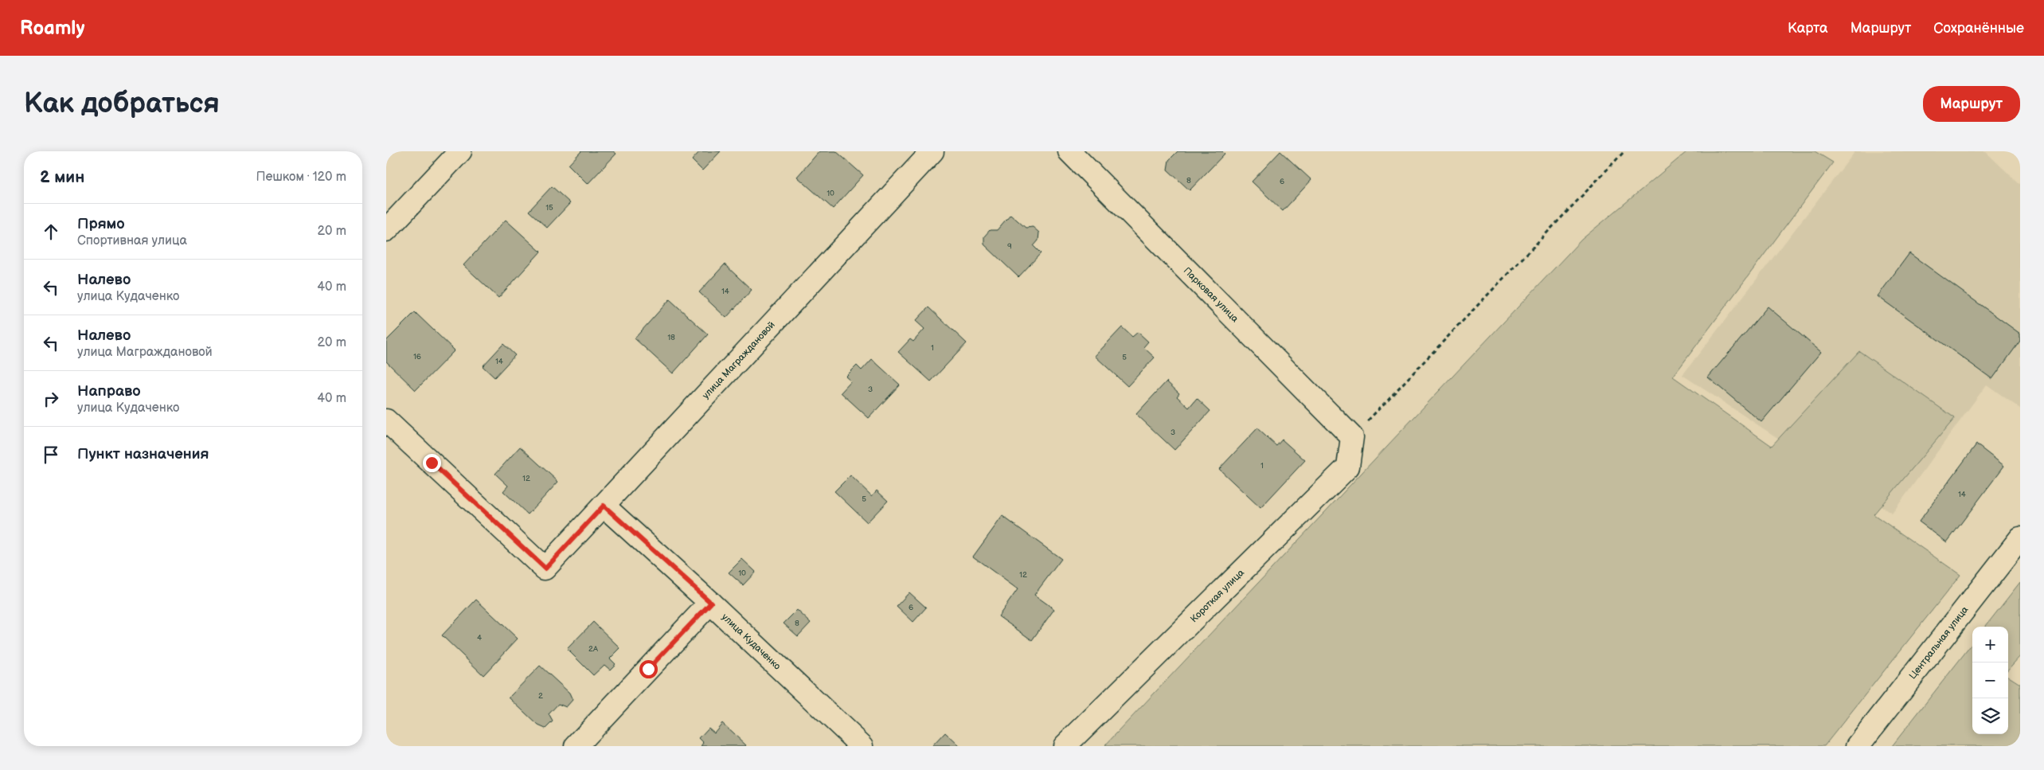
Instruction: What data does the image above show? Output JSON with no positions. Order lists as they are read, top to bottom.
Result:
{
  "streets": {
    "street": [
      "Парковая улица",
      "улица Маграждановой",
      "Короткая улица",
      "улица Кудаченко",
      "Центральная улица"
    ]
  },
  "crossings": [
    ["Парковая улица", "Короткая улица"],
    ["улица Маграждановой", "улица Кудаченко"]
  ],
  "house_numbers": [
    "8",
    "6",
    "10",
    "15",
    "9",
    "14",
    "18",
    "1",
    "16",
    "5",
    "14",
    "3",
    "3",
    "1",
    "12",
    "14",
    "5",
    "10",
    "12",
    "6",
    "8",
    "4",
    "2А",
    "2"
  ],
  "page": {
    "header": "Roamly",
    "nav": ["Карта", "Маршрут", "Сохранённые"],
    "buttons": "Маршрут",
    "title": "Как добраться",
    "heading": ["2 мин", "Пешком · 120 m"],
    "list": [
      ["Прямо", "Спортивная улица", "20 m"],
      ["Налево", "улица Кудаченко", "40 m"],
      ["Налево", "улица Маграждановой", "20 m"],
      ["Направо", "улица Кудаченко", "40 m"],
      "Пункт назначения"
    ],
    "map_buttons": ["+", "−"]
  }
}
